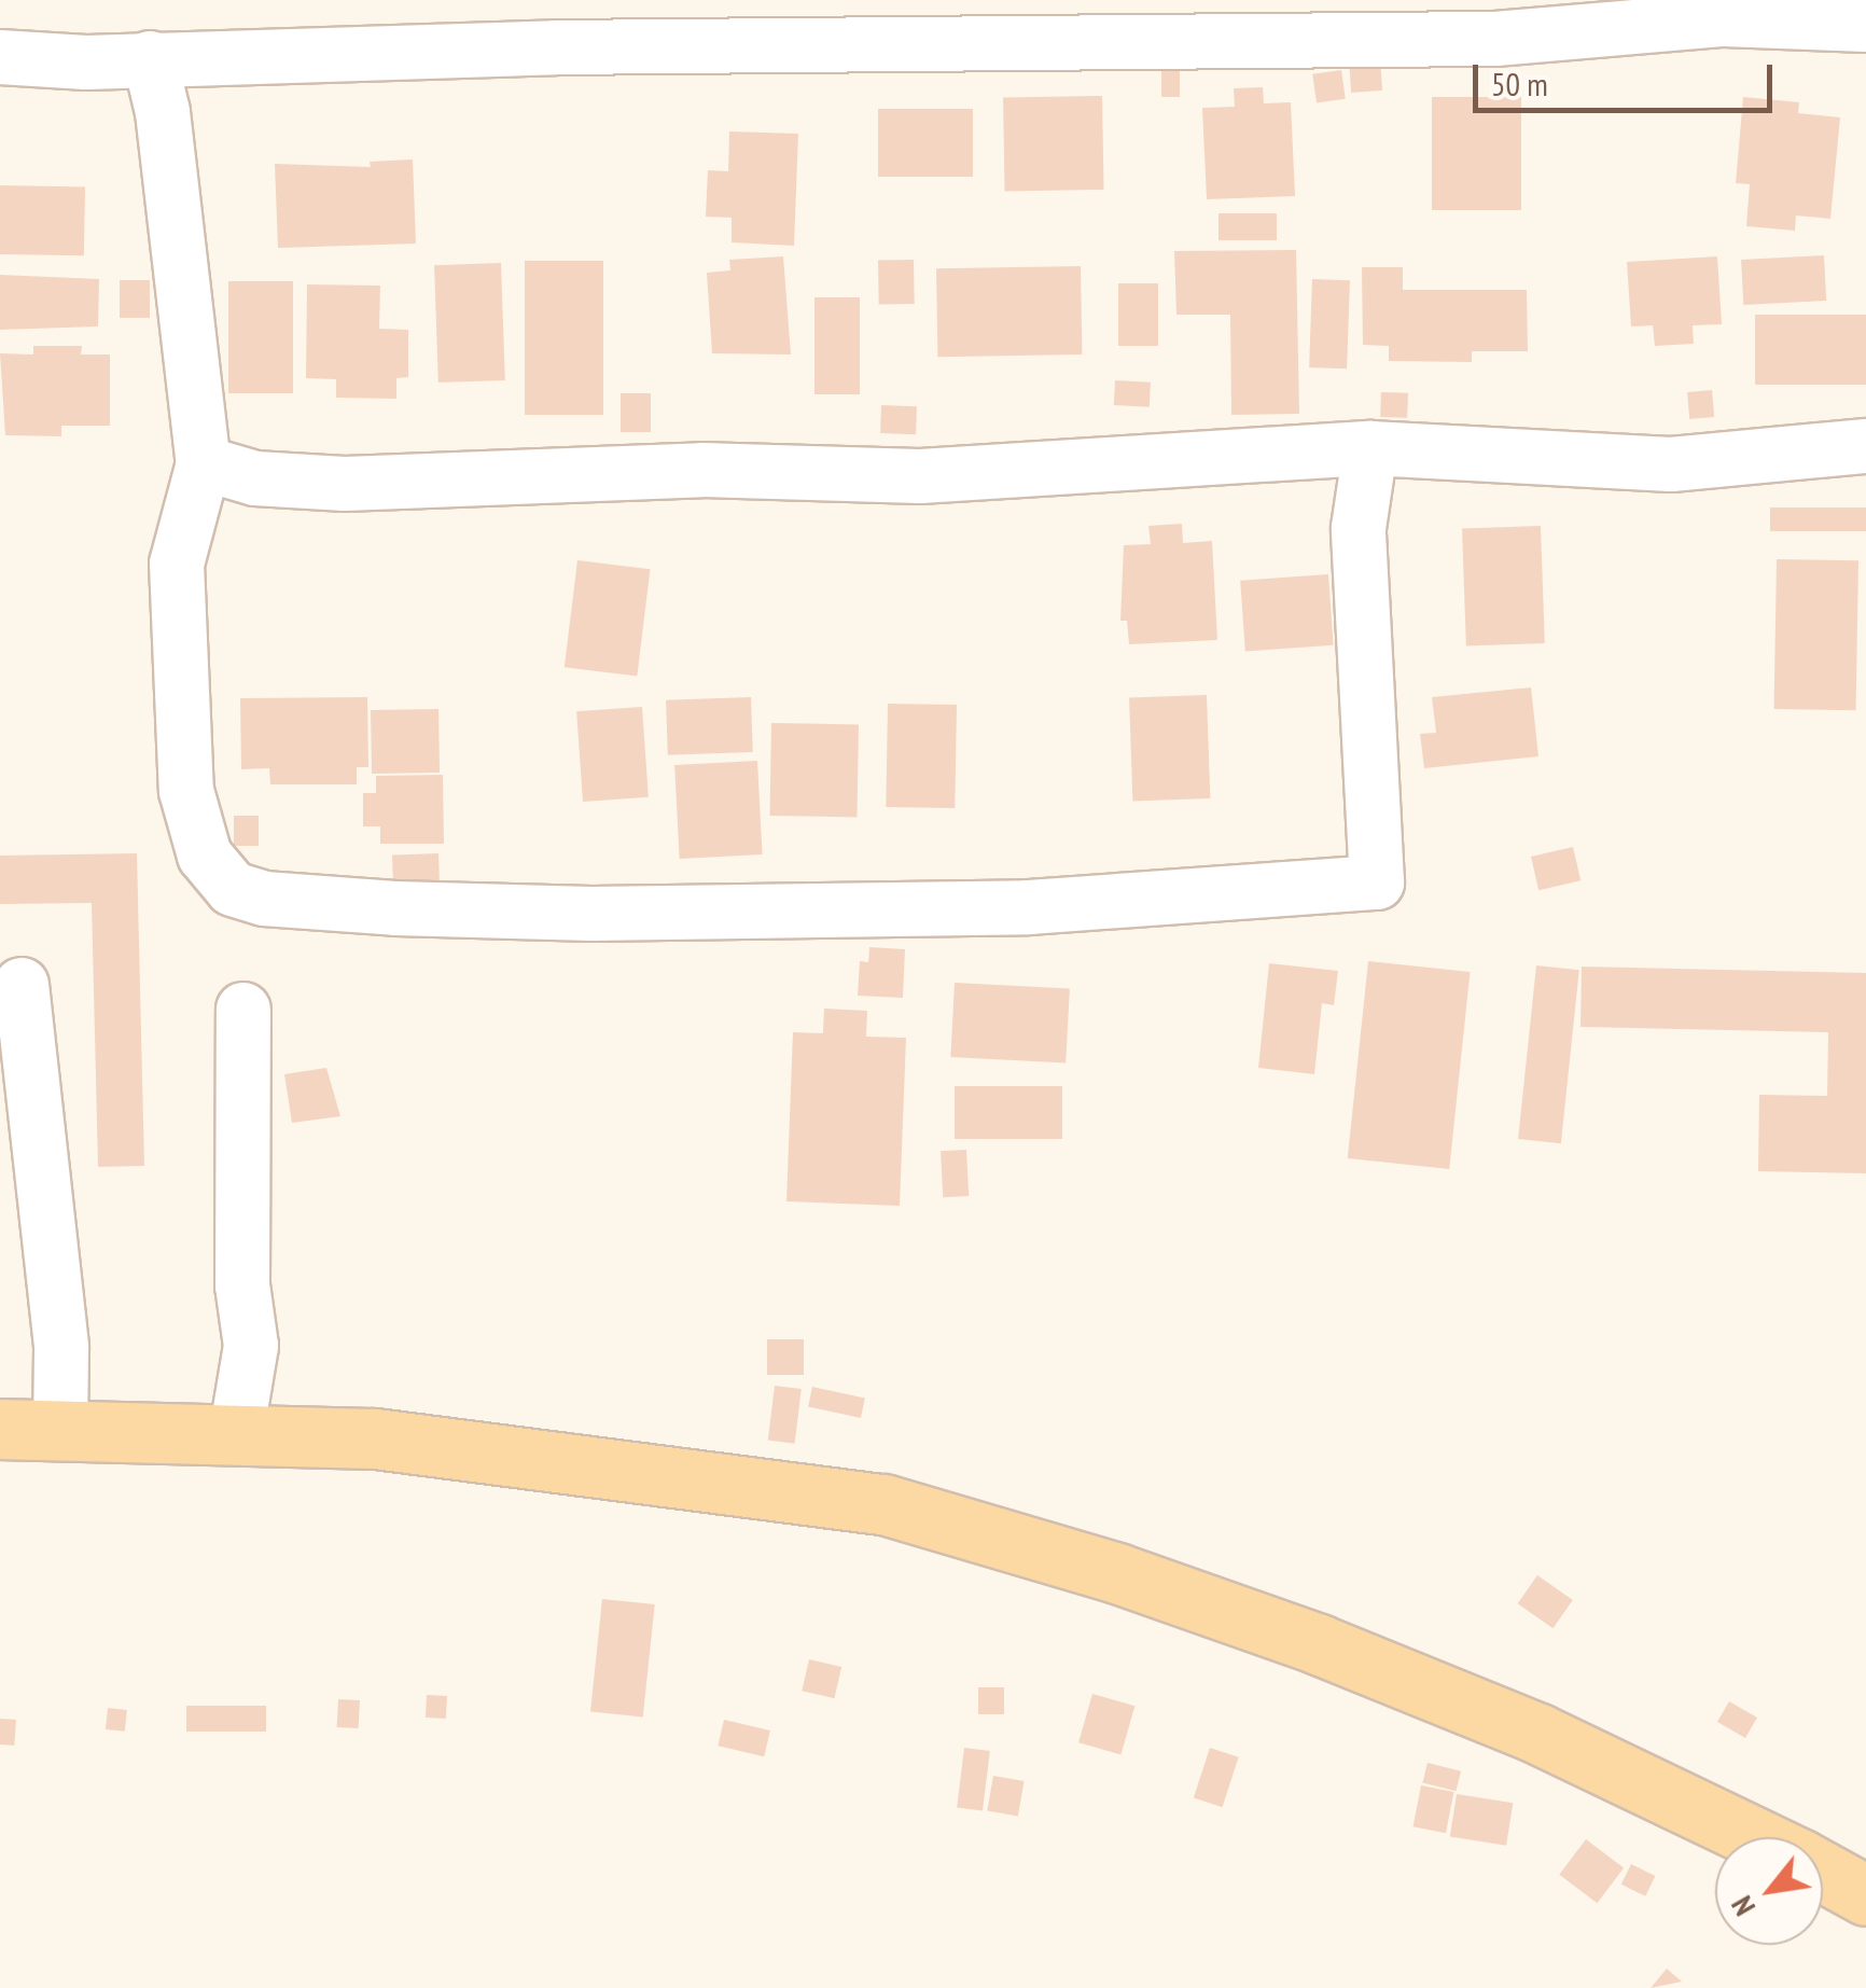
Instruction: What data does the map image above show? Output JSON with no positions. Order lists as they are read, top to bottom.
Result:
{
  "scale_bar": "50 m",
  "north": "bottom left"
}
